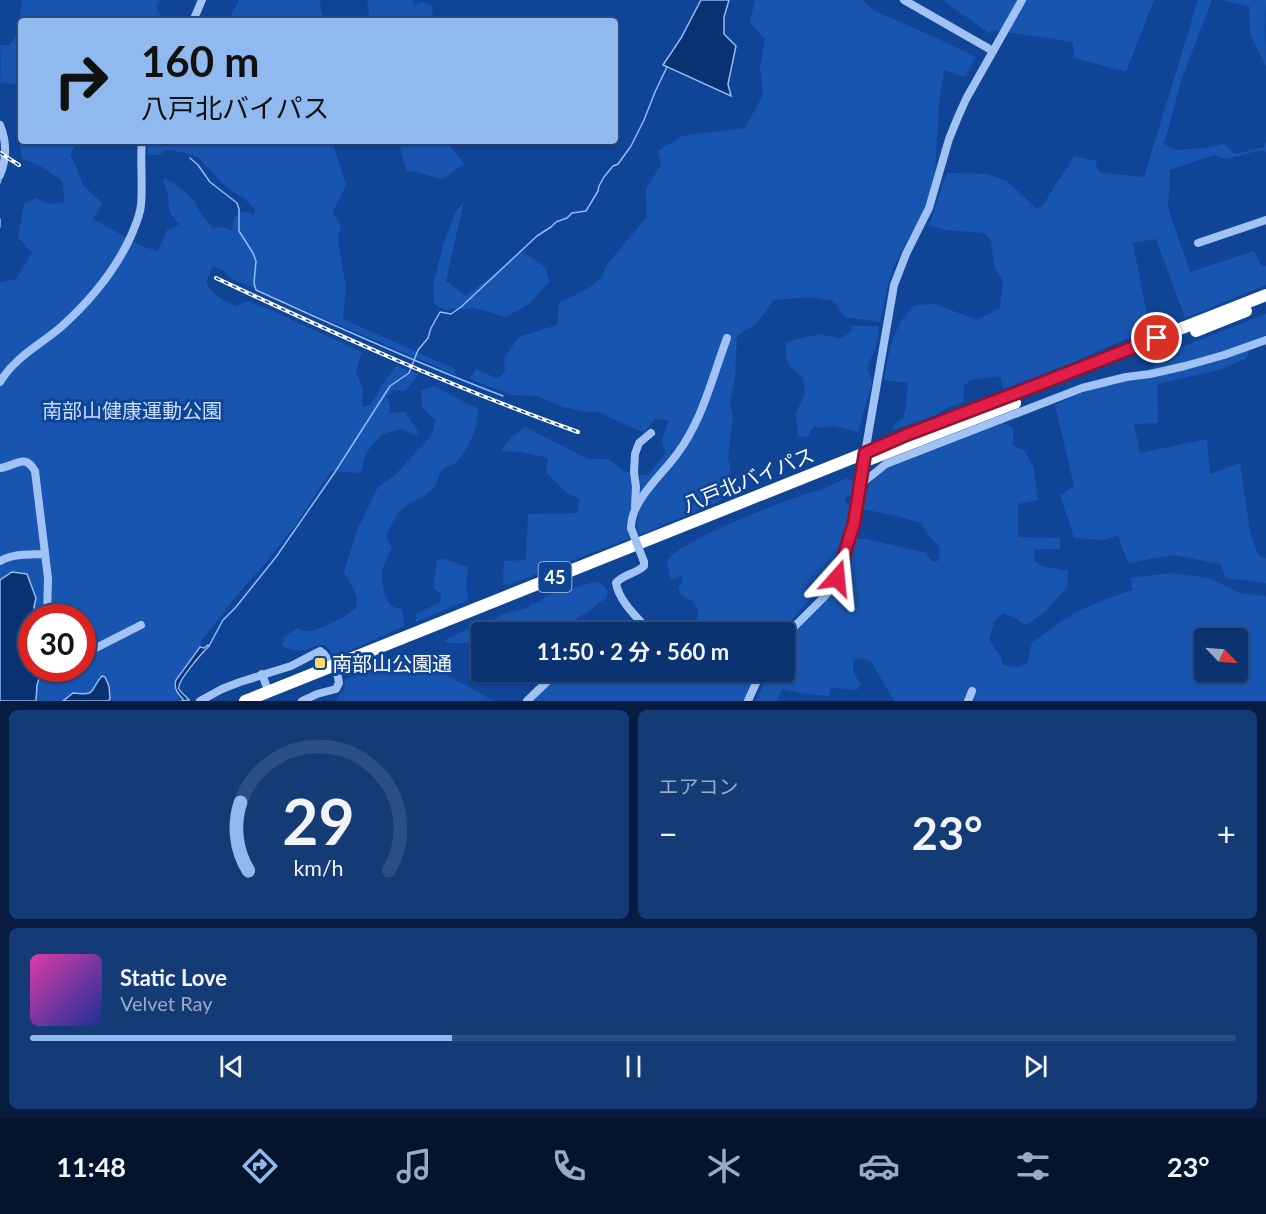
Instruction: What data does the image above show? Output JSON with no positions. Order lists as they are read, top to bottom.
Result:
{
  "streets": {
    "highway": ["八戸北バイパス", "45"]
  },
  "parks": ["南部山健康運動公園"],
  "places": {
    "transit": ["南部山公園通"]
  },
  "north": "bottom right",
  "page": {
    "turn": ["160 m", "八戸北バイパス"],
    "limit": "30",
    "trip": "11:50 · 2 分 · 560 m",
    "tile": "エアコン",
    "heat": ["−", "23°", "+"],
    "song": ["Static Love", "Velvet Ray"],
    "tabs": ["11:48", "23°"],
    "gauge": ["29", "km/h"]
  }
}
